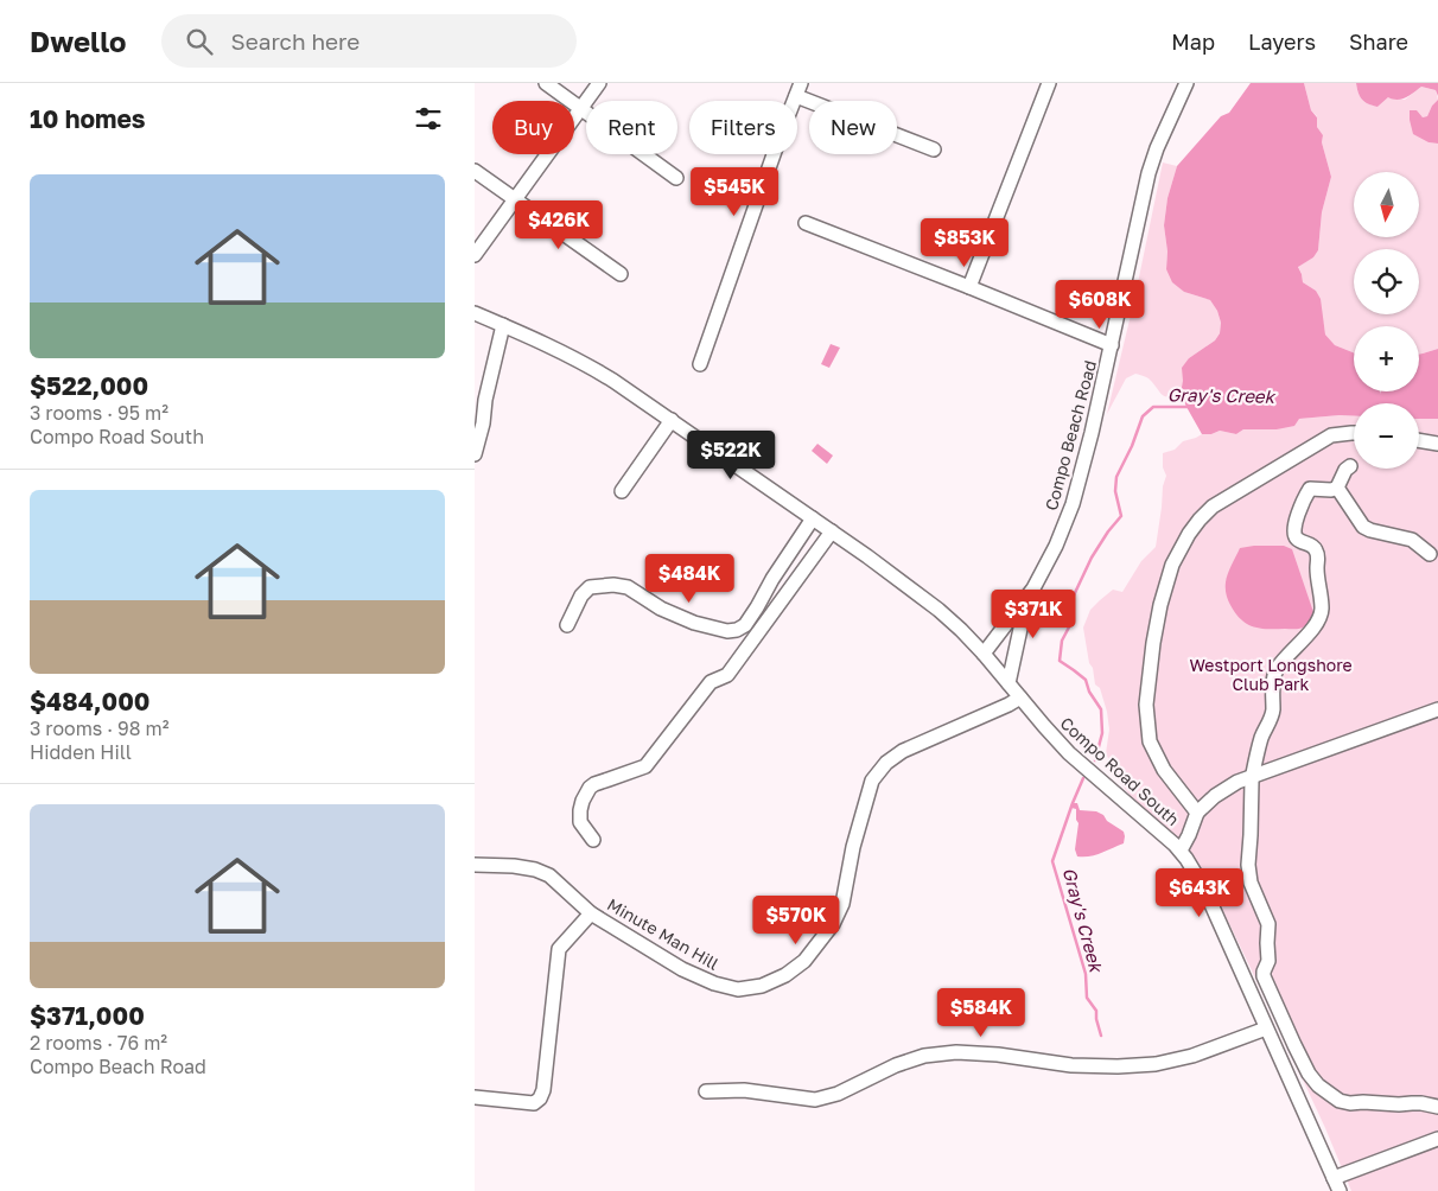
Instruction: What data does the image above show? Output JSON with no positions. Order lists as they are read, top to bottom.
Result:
{
  "streets": {
    "street": ["Compo Beach Road", "Compo Road South", "Minute Man Hill"]
  },
  "crossings": [
    ["Compo Beach Road", "Compo Road South"],
    ["Compo Road South", "Minute Man Hill"]
  ],
  "water": ["Gray's Creek"],
  "parks": ["Westport Longshore Club Park"],
  "north": "bottom",
  "page": {
    "header": "Dwello",
    "search": "Search here",
    "nav": ["Map", "Layers", "Share"],
    "heading": "10 homes",
    "chip": [
      "Buy",
      "Rent",
      "Filters",
      "New"
    ],
    "list": [
      {
        "name": "$522,000",
        "note": "3 rooms · 95 m² · Compo Road South"
      },
      {
        "name": "$484,000",
        "note": "3 rooms · 98 m² · Hidden Hill"
      },
      {
        "name": "$371,000",
        "note": "2 rooms · 76 m² · Compo Beach Road"
      }
    ],
    "price": [
      "$545K",
      "$426K",
      "$853K",
      "$608K",
      "$522K",
      "$484K",
      "$371K",
      "$643K",
      "$570K",
      "$584K"
    ],
    "map_buttons": ["+", "−"]
  }
}
